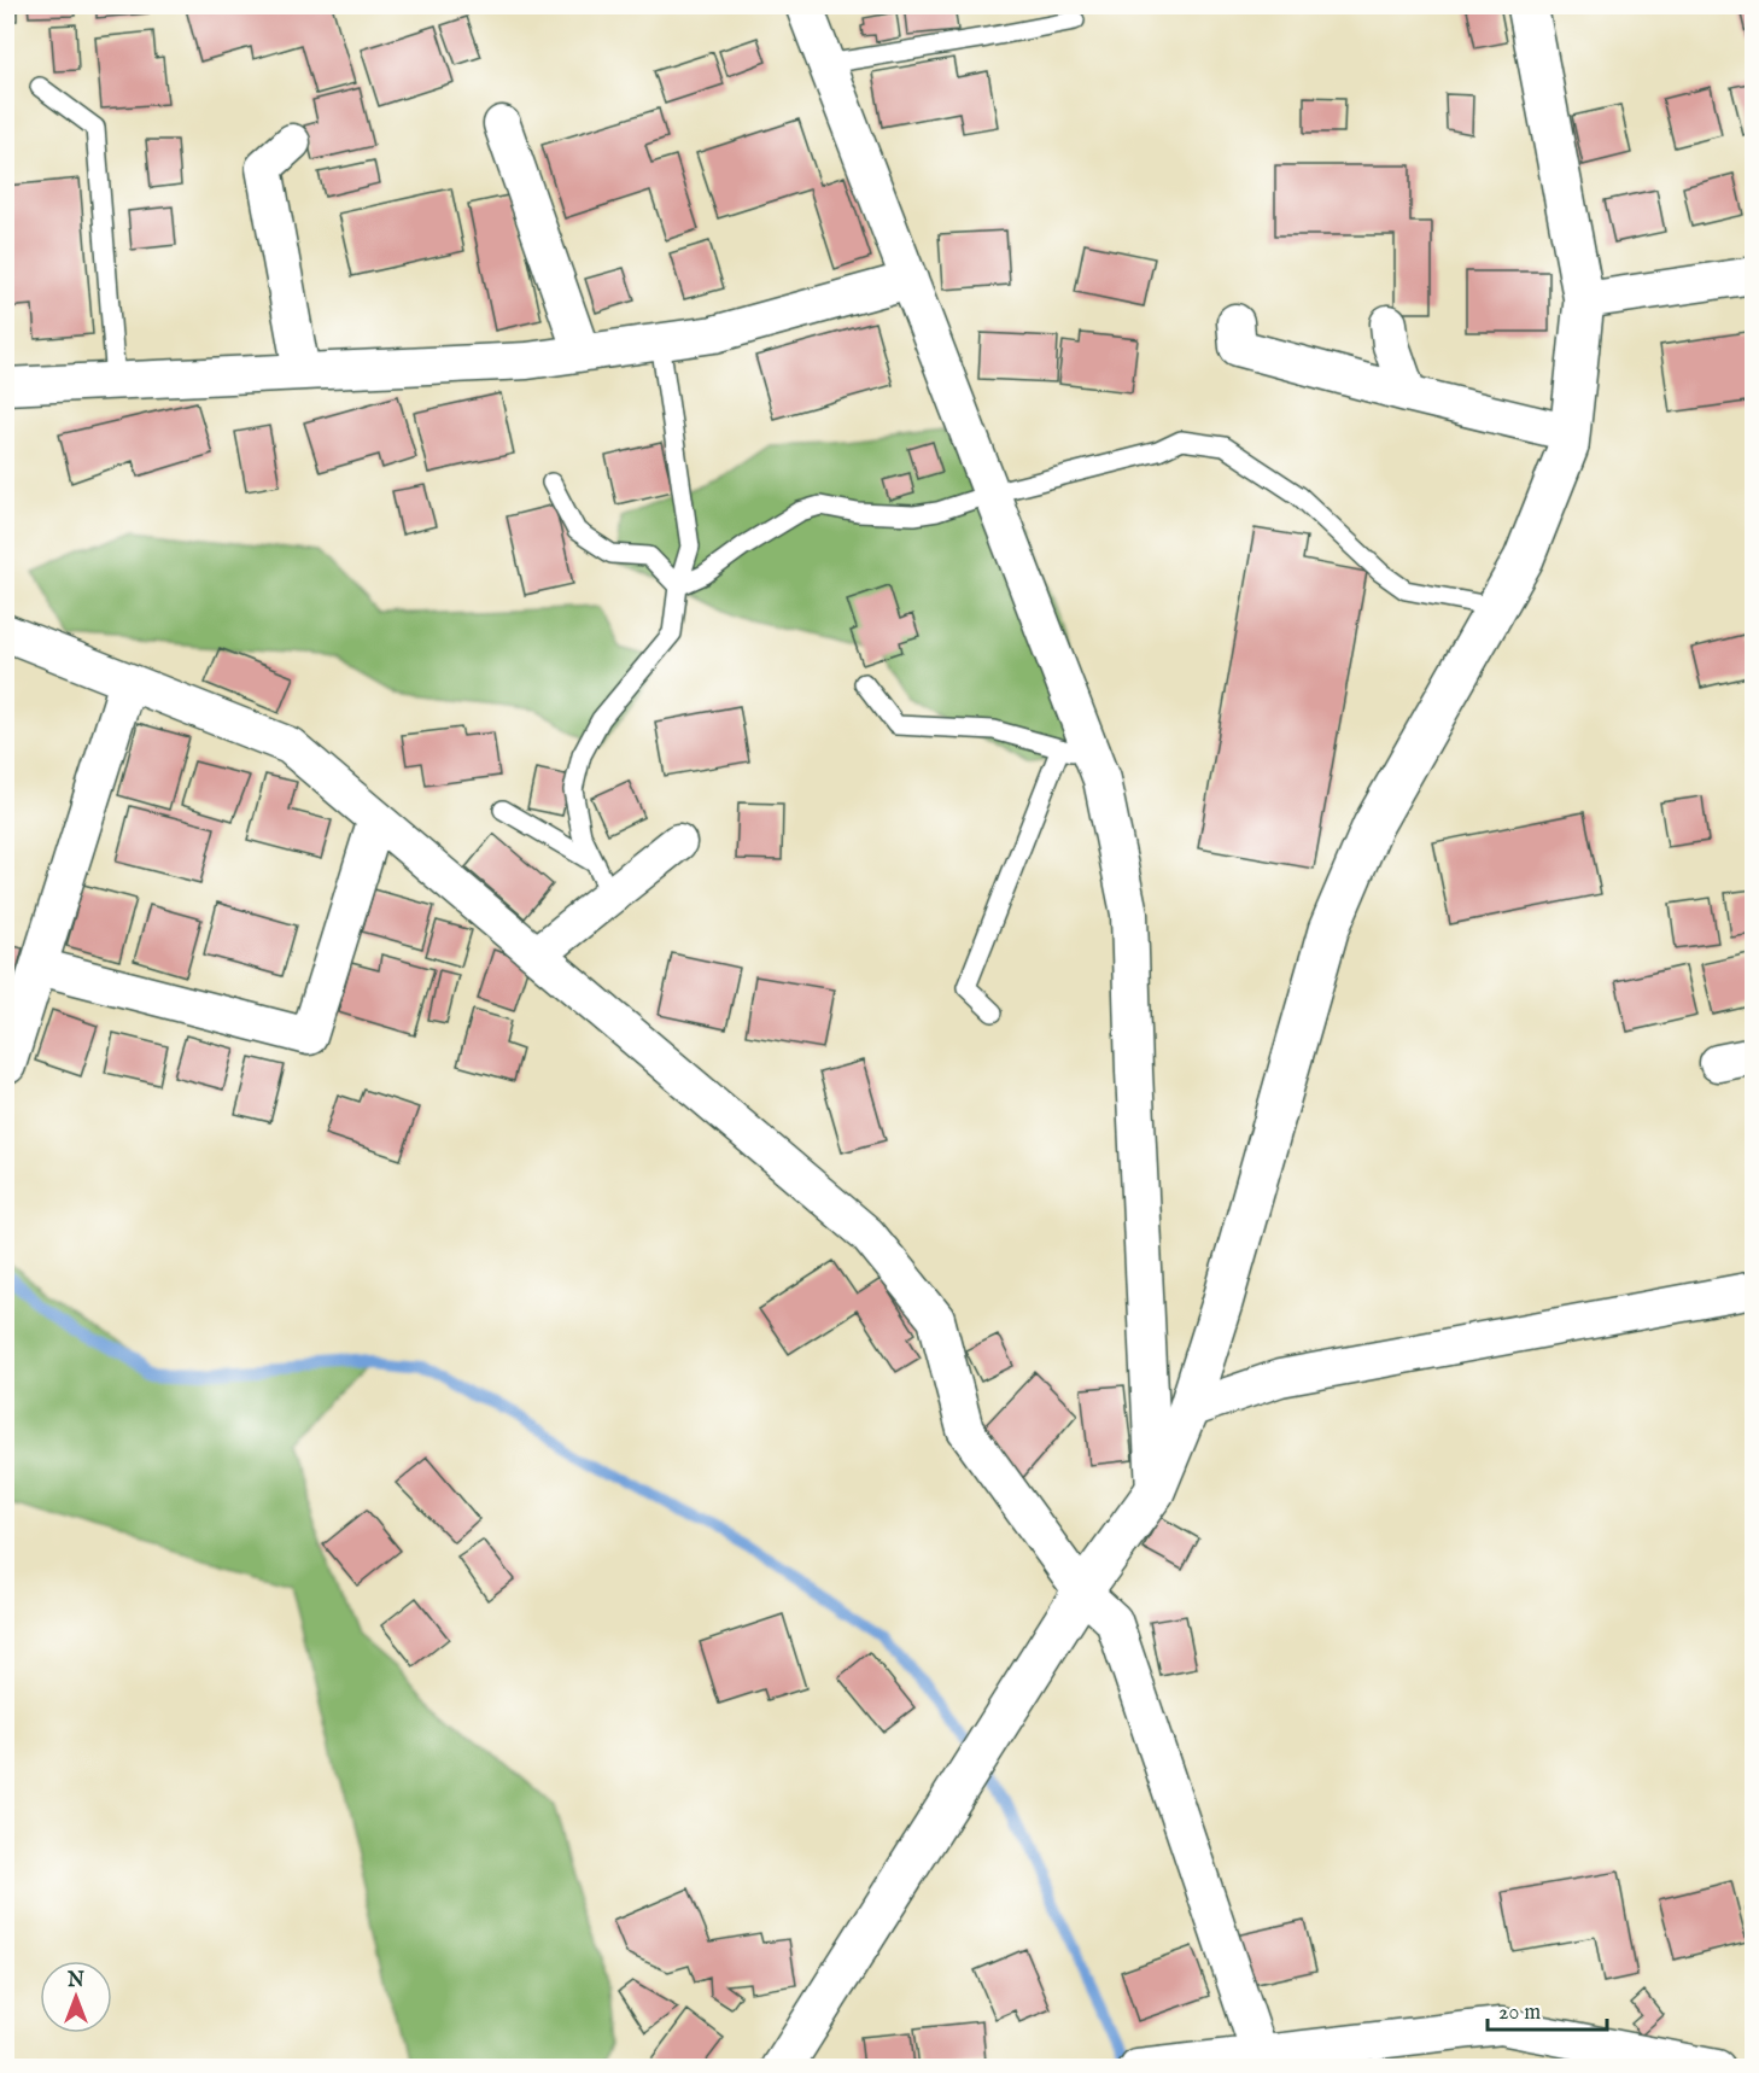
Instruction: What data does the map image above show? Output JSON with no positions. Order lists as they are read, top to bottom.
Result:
{
  "scale_bar": "20 m",
  "north": "top"
}
